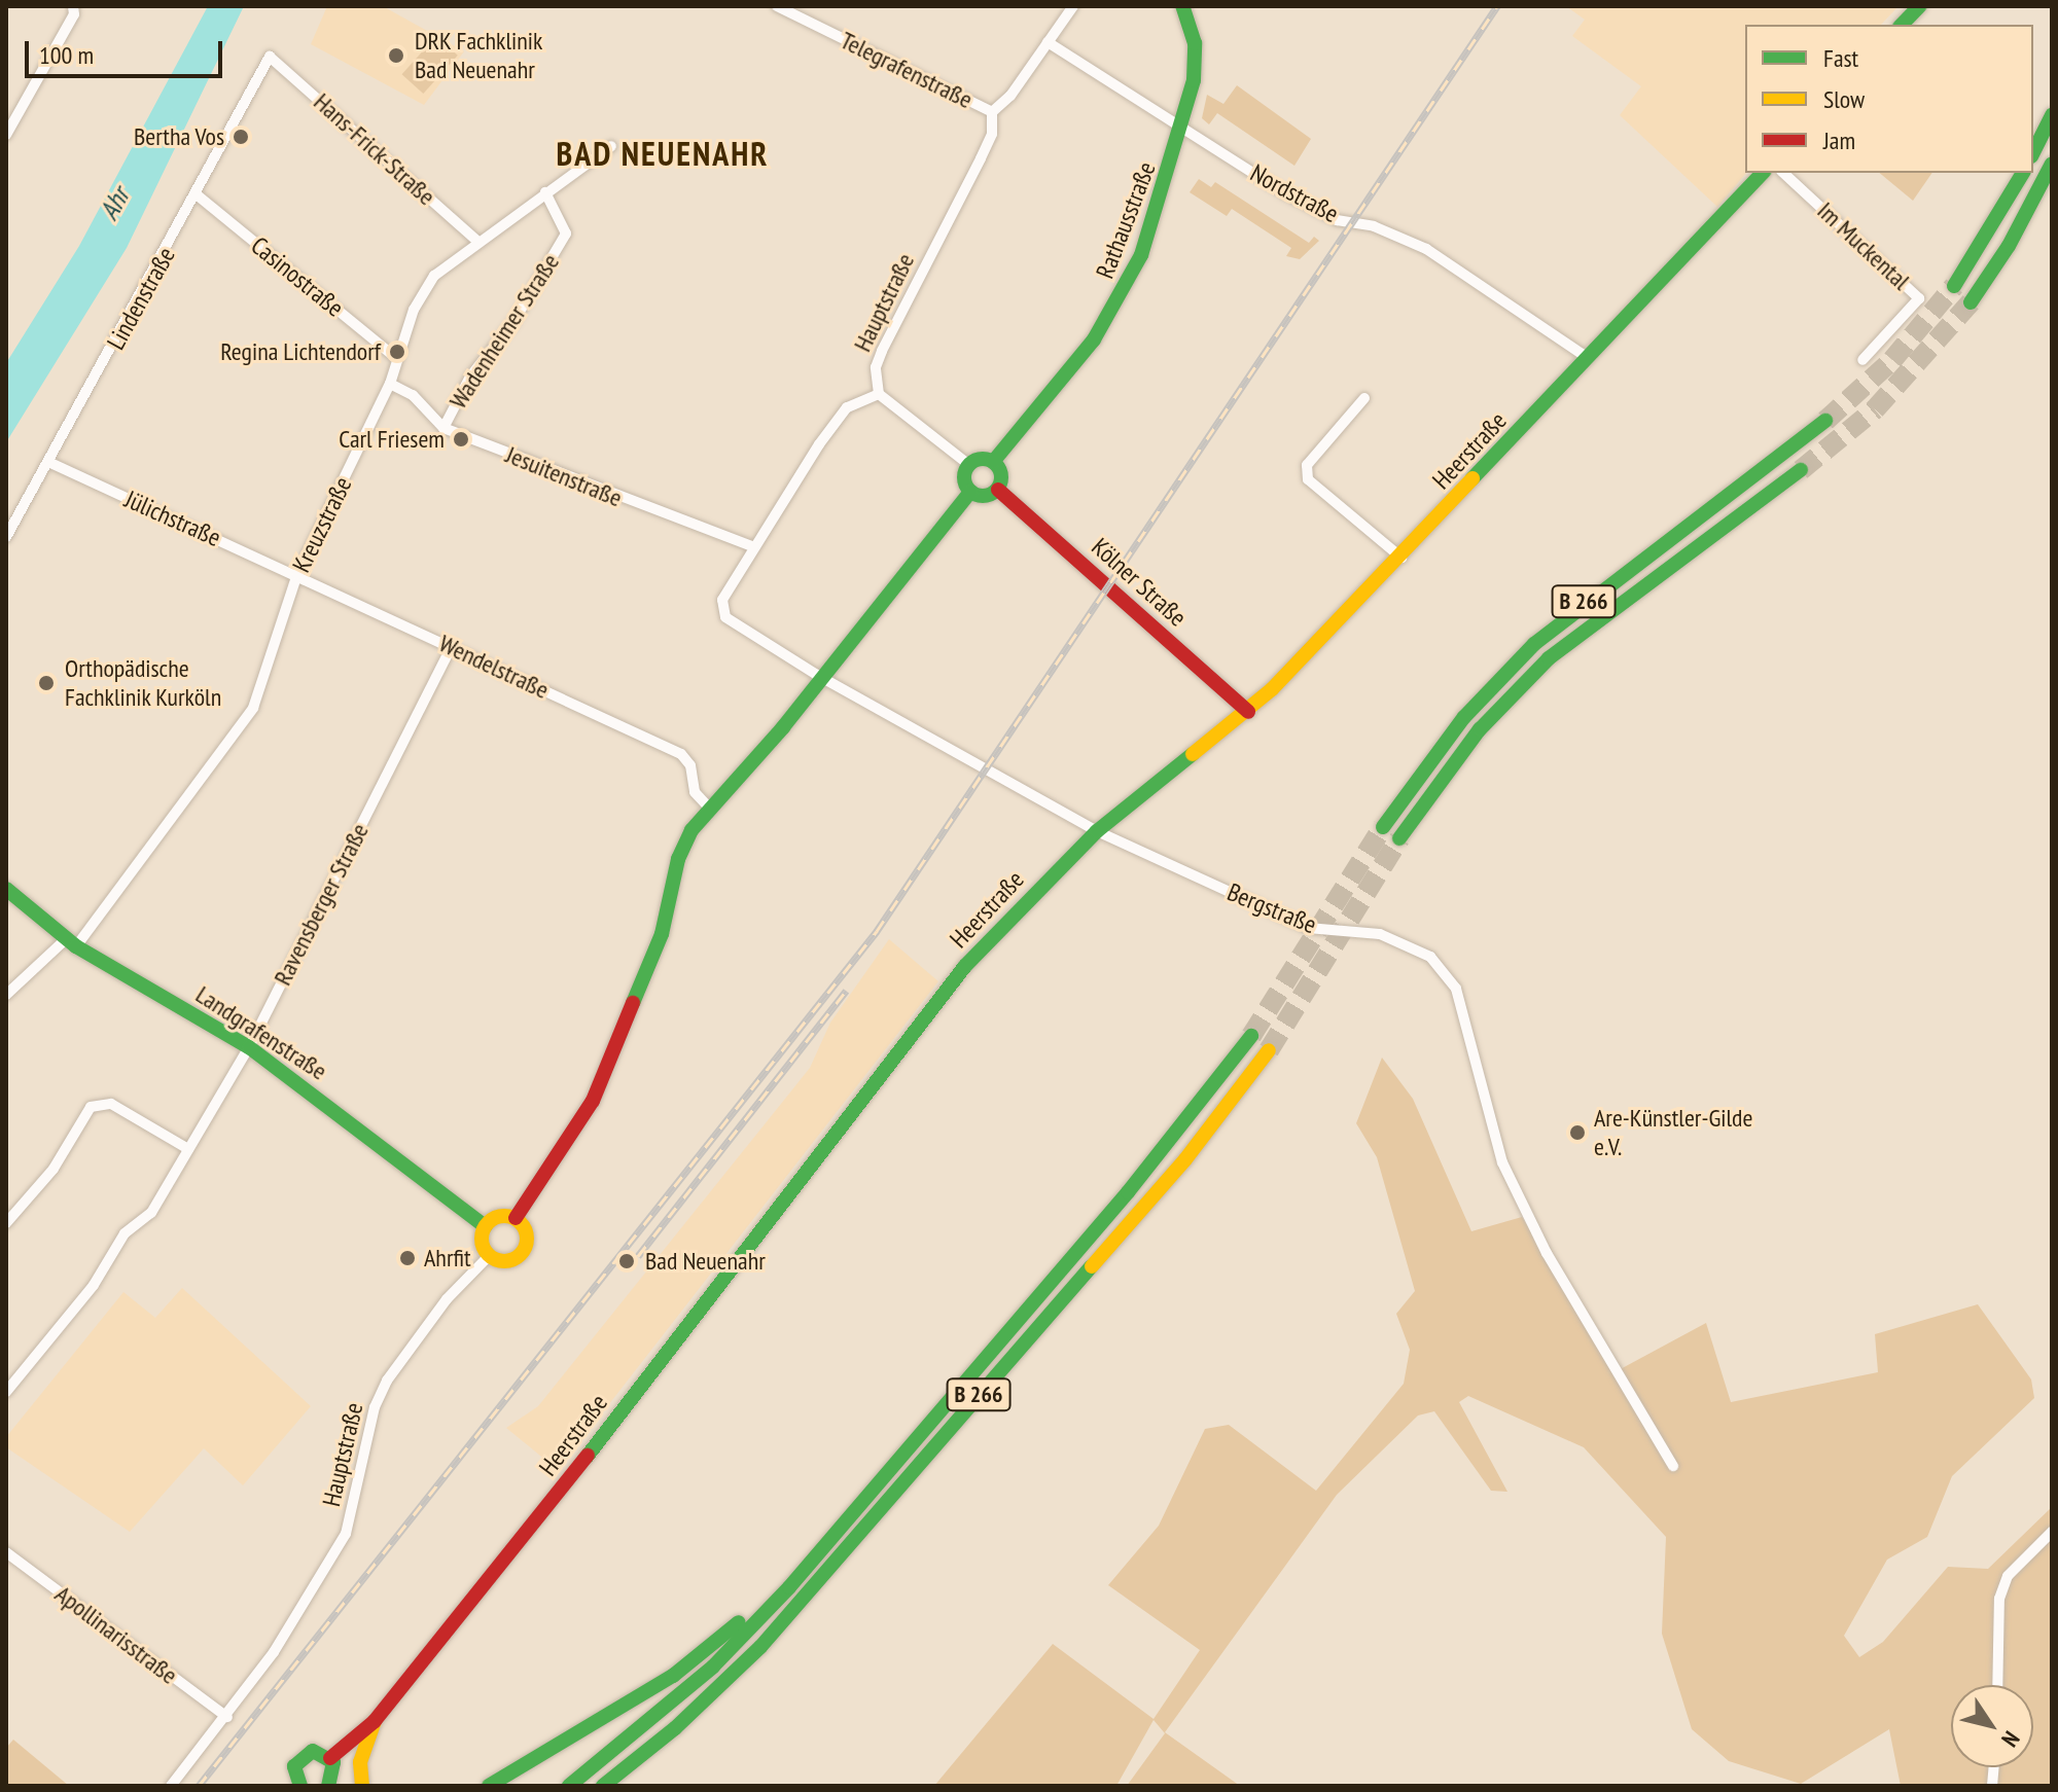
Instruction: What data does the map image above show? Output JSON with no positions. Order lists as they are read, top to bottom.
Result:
{
  "streets": {
    "main road": [
      "Rathausstraße",
      "Heerstraße",
      "Kölner Straße",
      "B 266",
      "Landgrafenstraße"
    ],
    "street": [
      "Telegrafenstraße",
      "Hans-Frick-Straße",
      "Nordstraße",
      "Im Muckental",
      "Casinostraße",
      "Lindenstraße",
      "Hauptstraße",
      "Wadenheimer Straße",
      "Jesuitenstraße",
      "Jülichstraße",
      "Kreuzstraße",
      "Wendelstraße",
      "Ravensberger Straße",
      "Bergstraße",
      "Apollinarisstraße"
    ]
  },
  "crossings": [
    ["Telegrafenstraße", "Hauptstraße"],
    ["Hans-Frick-Straße", "Lindenstraße"],
    ["Hans-Frick-Straße", "Kreuzstraße"],
    ["Nordstraße", "Rathausstraße"],
    ["Nordstraße", "Hauptstraße"],
    ["Nordstraße", "Heerstraße"],
    ["Rathausstraße", "Kölner Straße"],
    ["Casinostraße", "Lindenstraße"],
    ["Casinostraße", "Kreuzstraße"],
    ["Lindenstraße", "Jülichstraße"],
    ["Hauptstraße", "Landgrafenstraße"],
    ["Hauptstraße", "Apollinarisstraße"],
    ["Wadenheimer Straße", "Jesuitenstraße"],
    ["Wadenheimer Straße", "Kreuzstraße"],
    ["Heerstraße", "Kölner Straße"],
    ["Heerstraße", "Bergstraße"],
    ["Jesuitenstraße", "Kreuzstraße"],
    ["Jesuitenstraße", "Bergstraße"],
    ["Jülichstraße", "Kreuzstraße"],
    ["Jülichstraße", "Wendelstraße"],
    ["Kreuzstraße", "Wendelstraße"],
    ["Kreuzstraße", "Landgrafenstraße"],
    ["Wendelstraße", "Ravensberger Straße"],
    ["Ravensberger Straße", "Landgrafenstraße"]
  ],
  "districts": ["BAD NEUENAHR"],
  "water": ["Ahr"],
  "places": [
    "DRK Fachklinik Bad Neuenahr",
    "Bertha Vos",
    "Regina Lichtendorf",
    "Carl Friesem",
    "Orthopädische Fachklinik Kurköln",
    "Are-Künstler-Gilde e.V.",
    "Ahrfit",
    "Bad Neuenahr"
  ],
  "legend": ["Fast", "Slow", "Jam"],
  "scale_bar": "100 m",
  "north": "bottom right"
}
